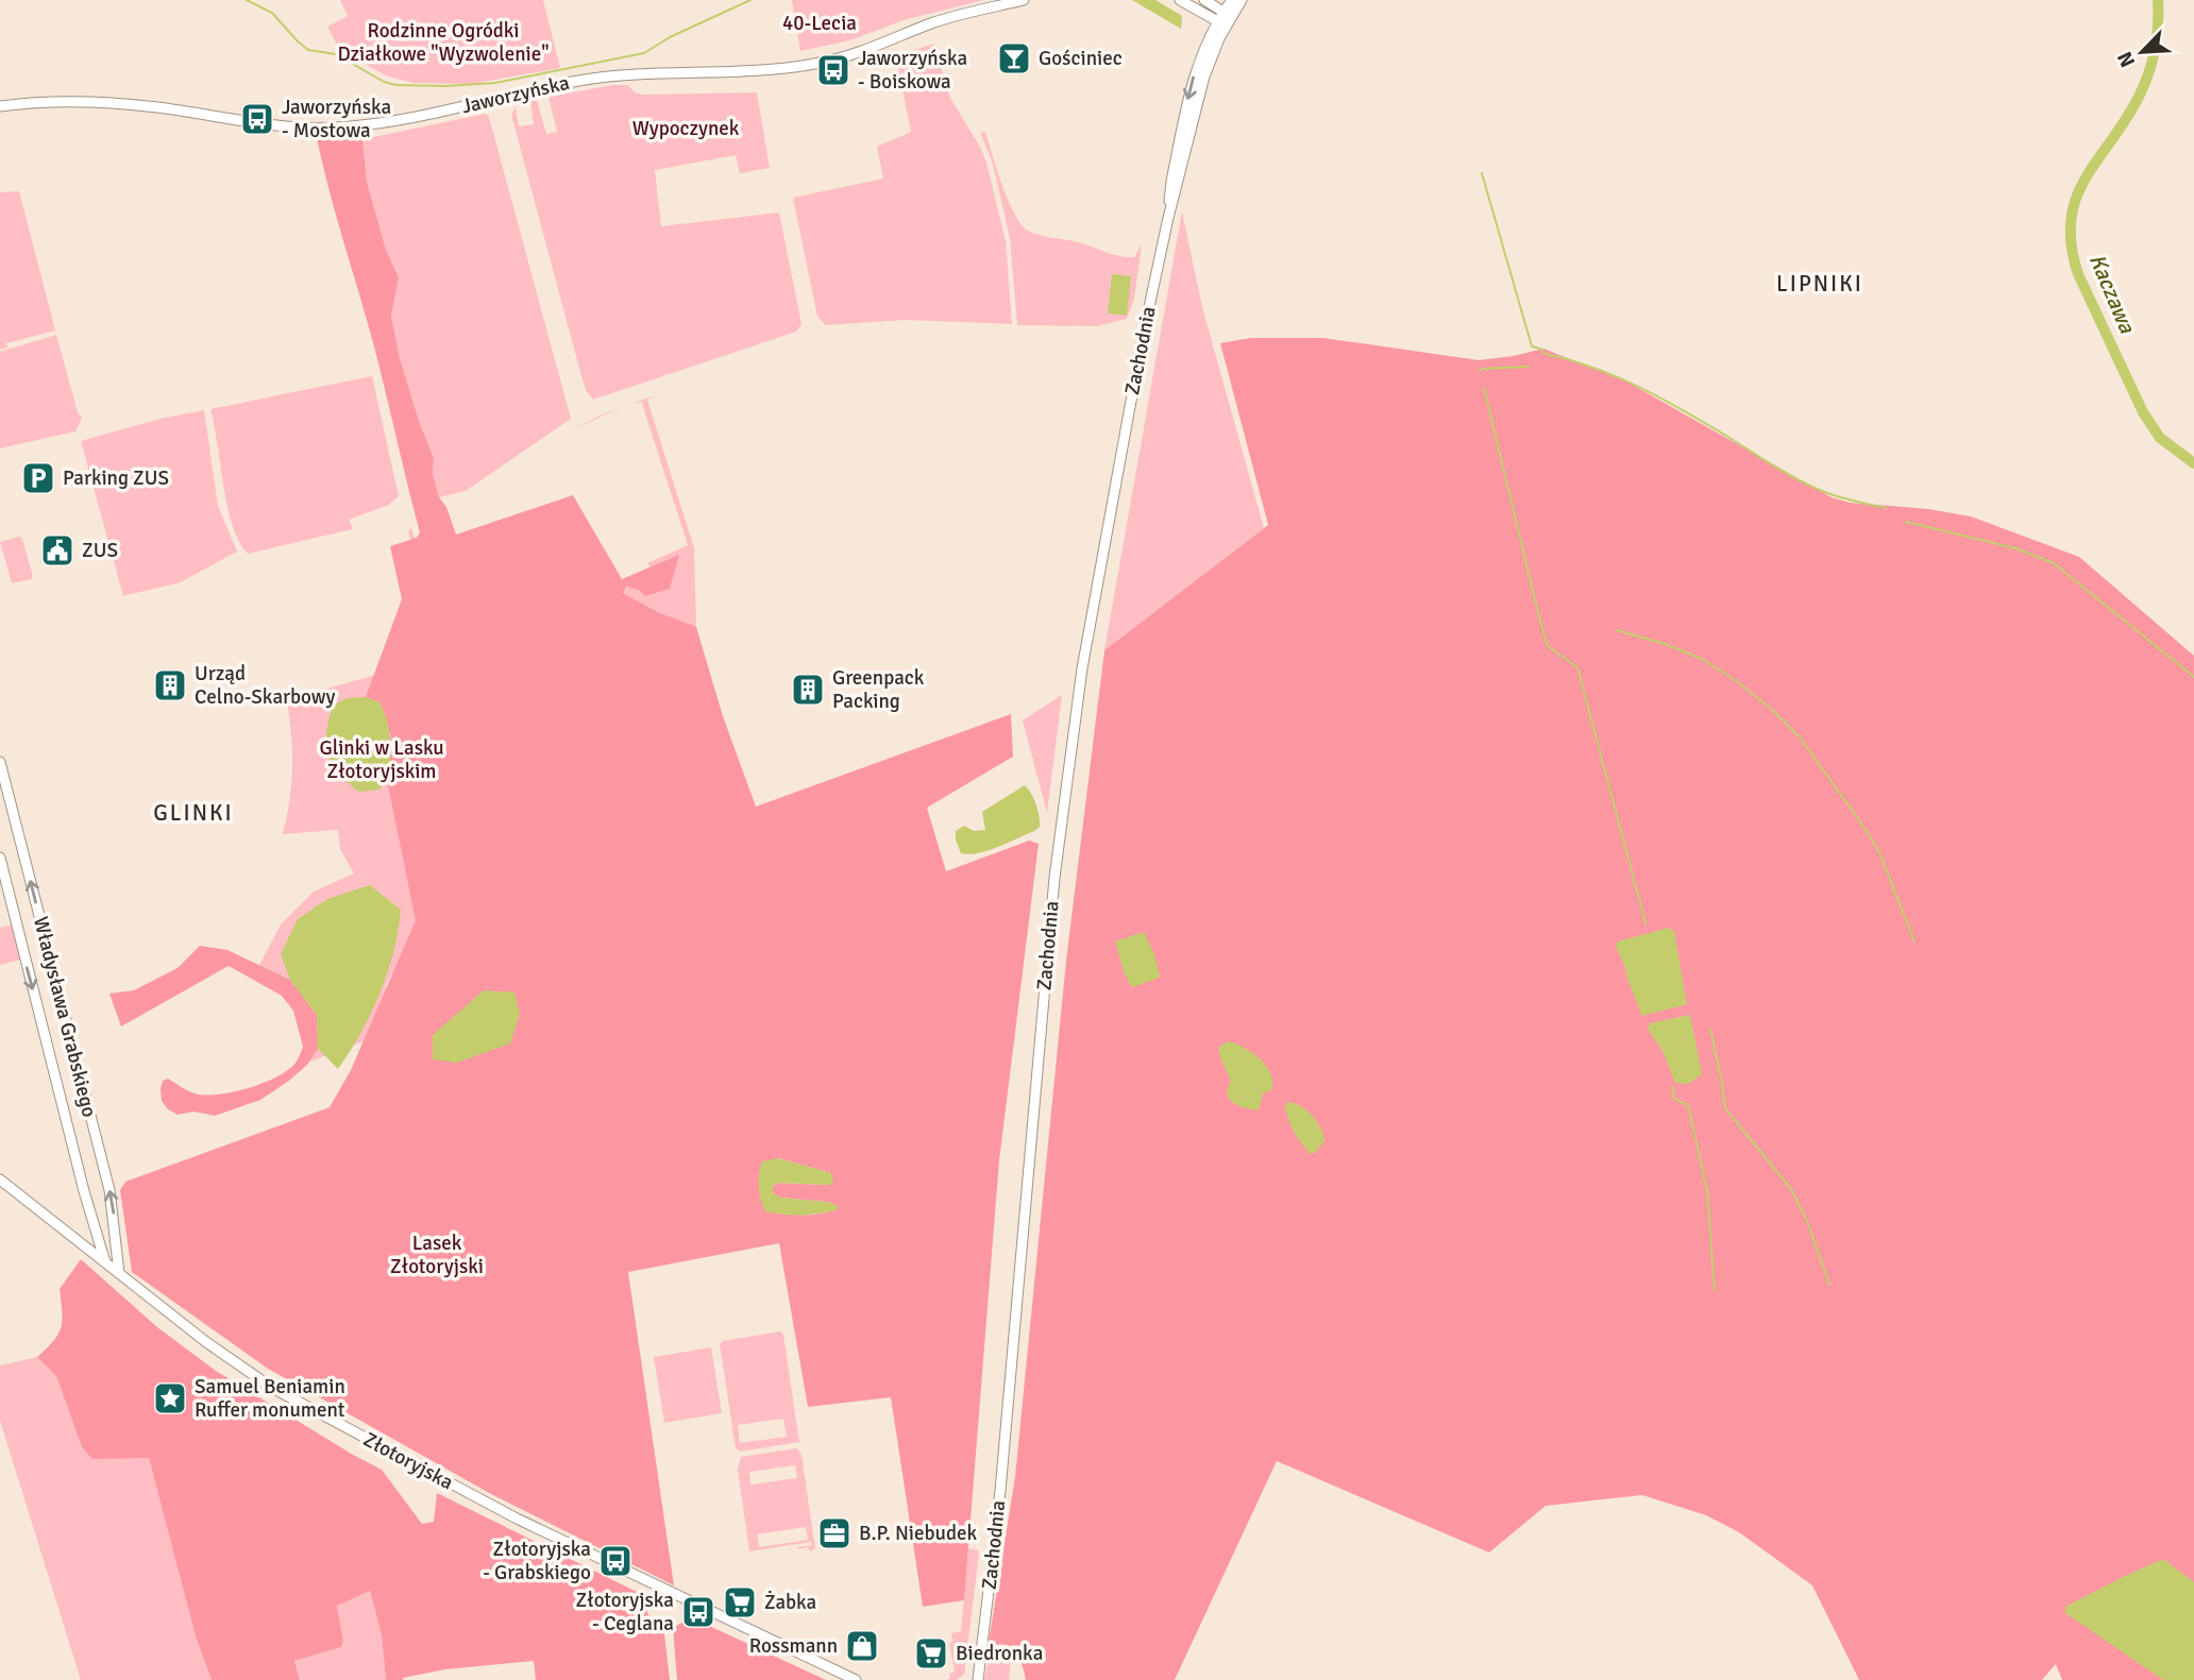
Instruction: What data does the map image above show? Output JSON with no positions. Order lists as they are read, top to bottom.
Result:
{
  "streets": {
    "street": [
      "Jaworzyńska",
      "Zachodnia",
      "Władysława Grabskiego",
      "Złotoryjska"
    ]
  },
  "crossings": [
    ["Władysława Grabskiego", "Złotoryjska"]
  ],
  "districts": ["LIPNIKI", "GLINKI"],
  "water": ["Kaczawa"],
  "parks": [
    "40-Lecia",
    "Rodzinne Ogródki Działkowe \"Wyzwolenie\"",
    "Wypoczynek",
    "Glinki w Lasku Złotoryjskim",
    "Lasek Złotoryjski"
  ],
  "places": {
    "bar": ["Gościniec"],
    "bus stop": [
      "Jaworzyńska - Boiskowa",
      "Jaworzyńska - Mostowa",
      "Złotoryjska - Grabskiego",
      "Złotoryjska - Ceglana"
    ],
    "parking": ["Parking ZUS"],
    "public building": ["ZUS"],
    "building": ["Urząd Celno-Skarbowy", "Greenpack Packing"],
    "place": ["Samuel Beniamin Ruffer monument"],
    "office": ["B.P. Niebudek"],
    "supermarket": ["Żabka", "Biedronka"],
    "shop": ["Rossmann"]
  },
  "north": "bottom left"
}
